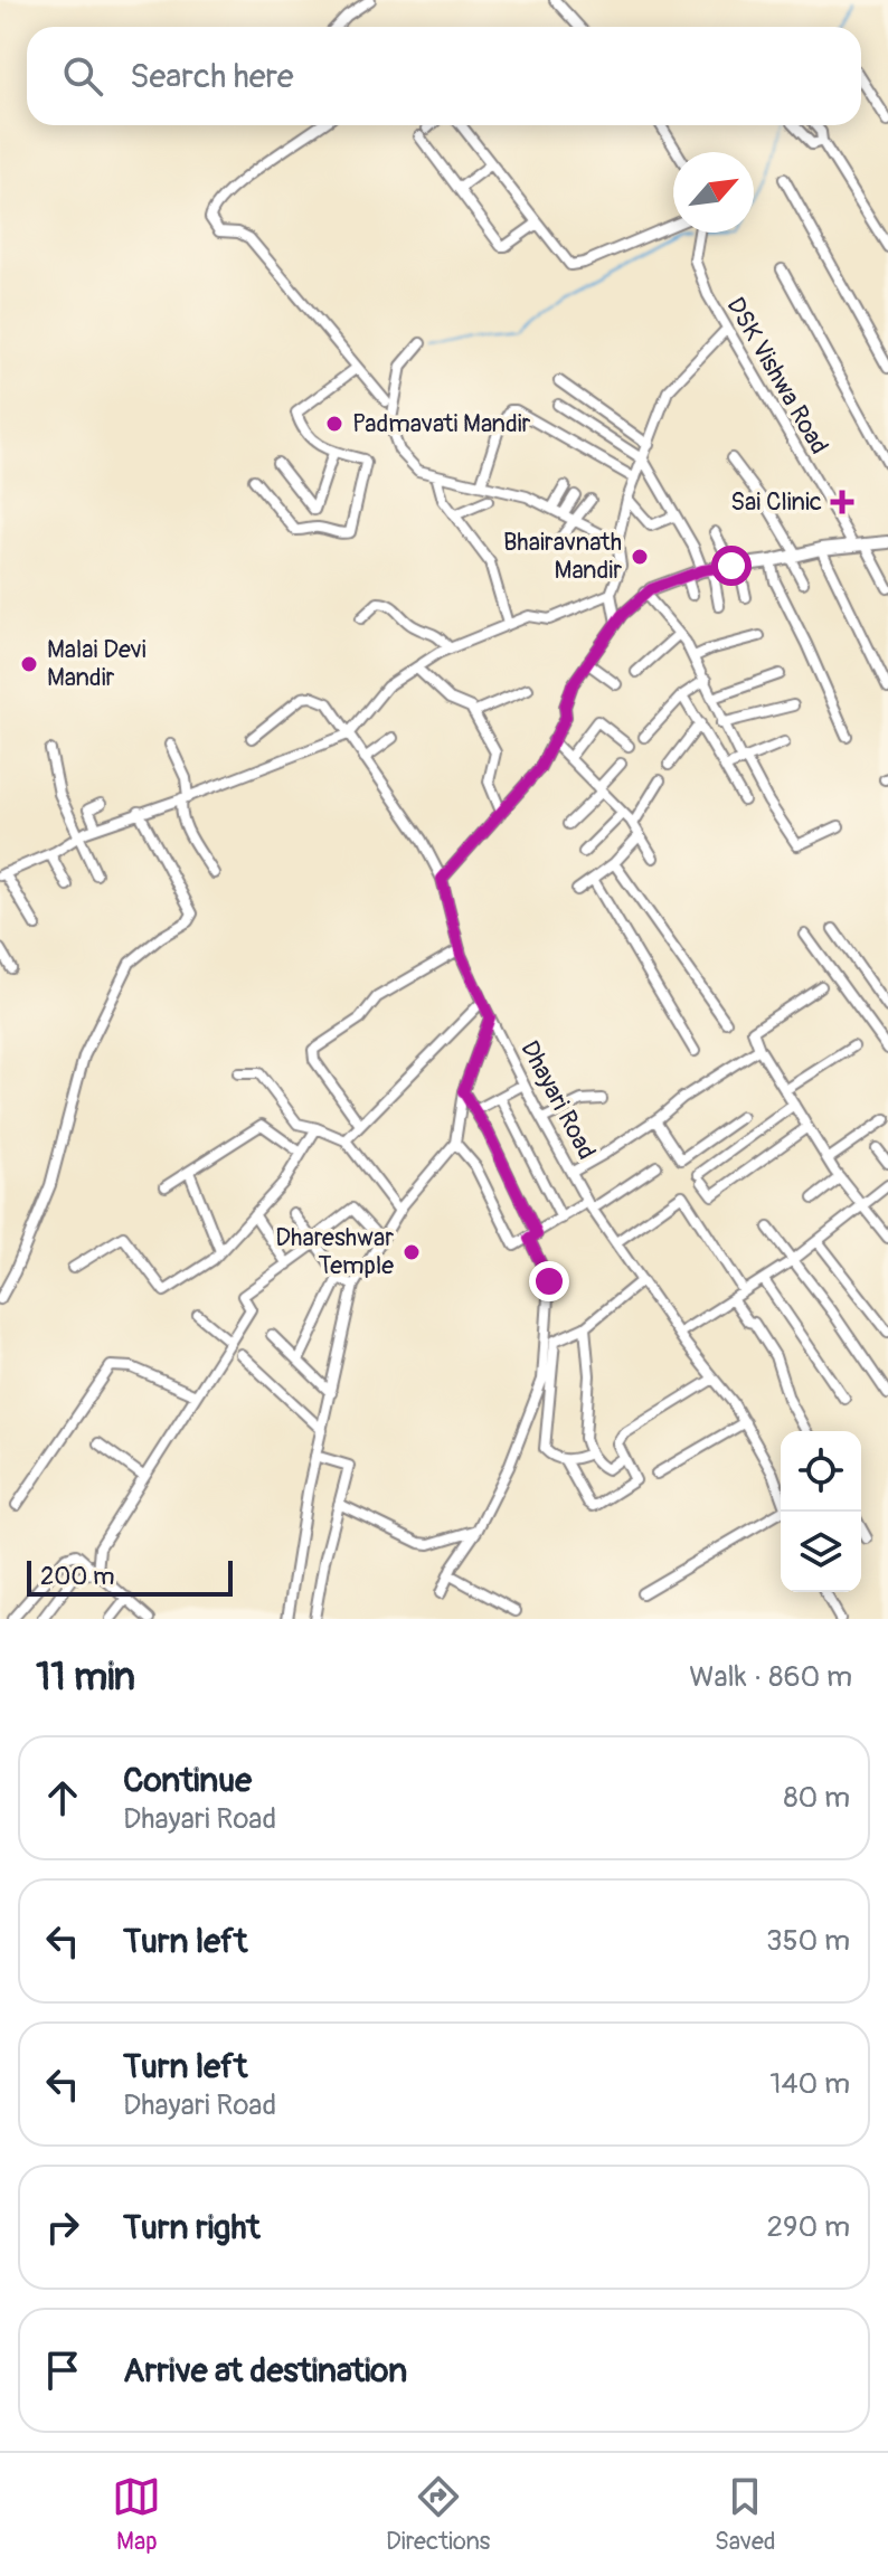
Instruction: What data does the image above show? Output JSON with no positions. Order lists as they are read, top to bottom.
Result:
{
  "streets": {
    "street": ["DSK Vishwa Road", "Dhayari Road"]
  },
  "places": {
    "other": [
      "Padmavati Mandir",
      "Bhairavnath Mandir",
      "Malai Devi Mandir",
      "Dhareshwar Temple"
    ],
    "health": ["Sai Clinic"]
  },
  "scale_bar": "200 m",
  "north": "top right",
  "page": {
    "search": "Search here",
    "scale": "200 m",
    "heading": ["11 min", "Walk · 860 m"],
    "list": [
      ["Continue", "Dhayari Road", "80 m"],
      ["Turn left", "350 m"],
      ["Turn left", "Dhayari Road", "140 m"],
      ["Turn right", "290 m"],
      "Arrive at destination"
    ],
    "nav": ["Map", "Directions", "Saved"]
  }
}
